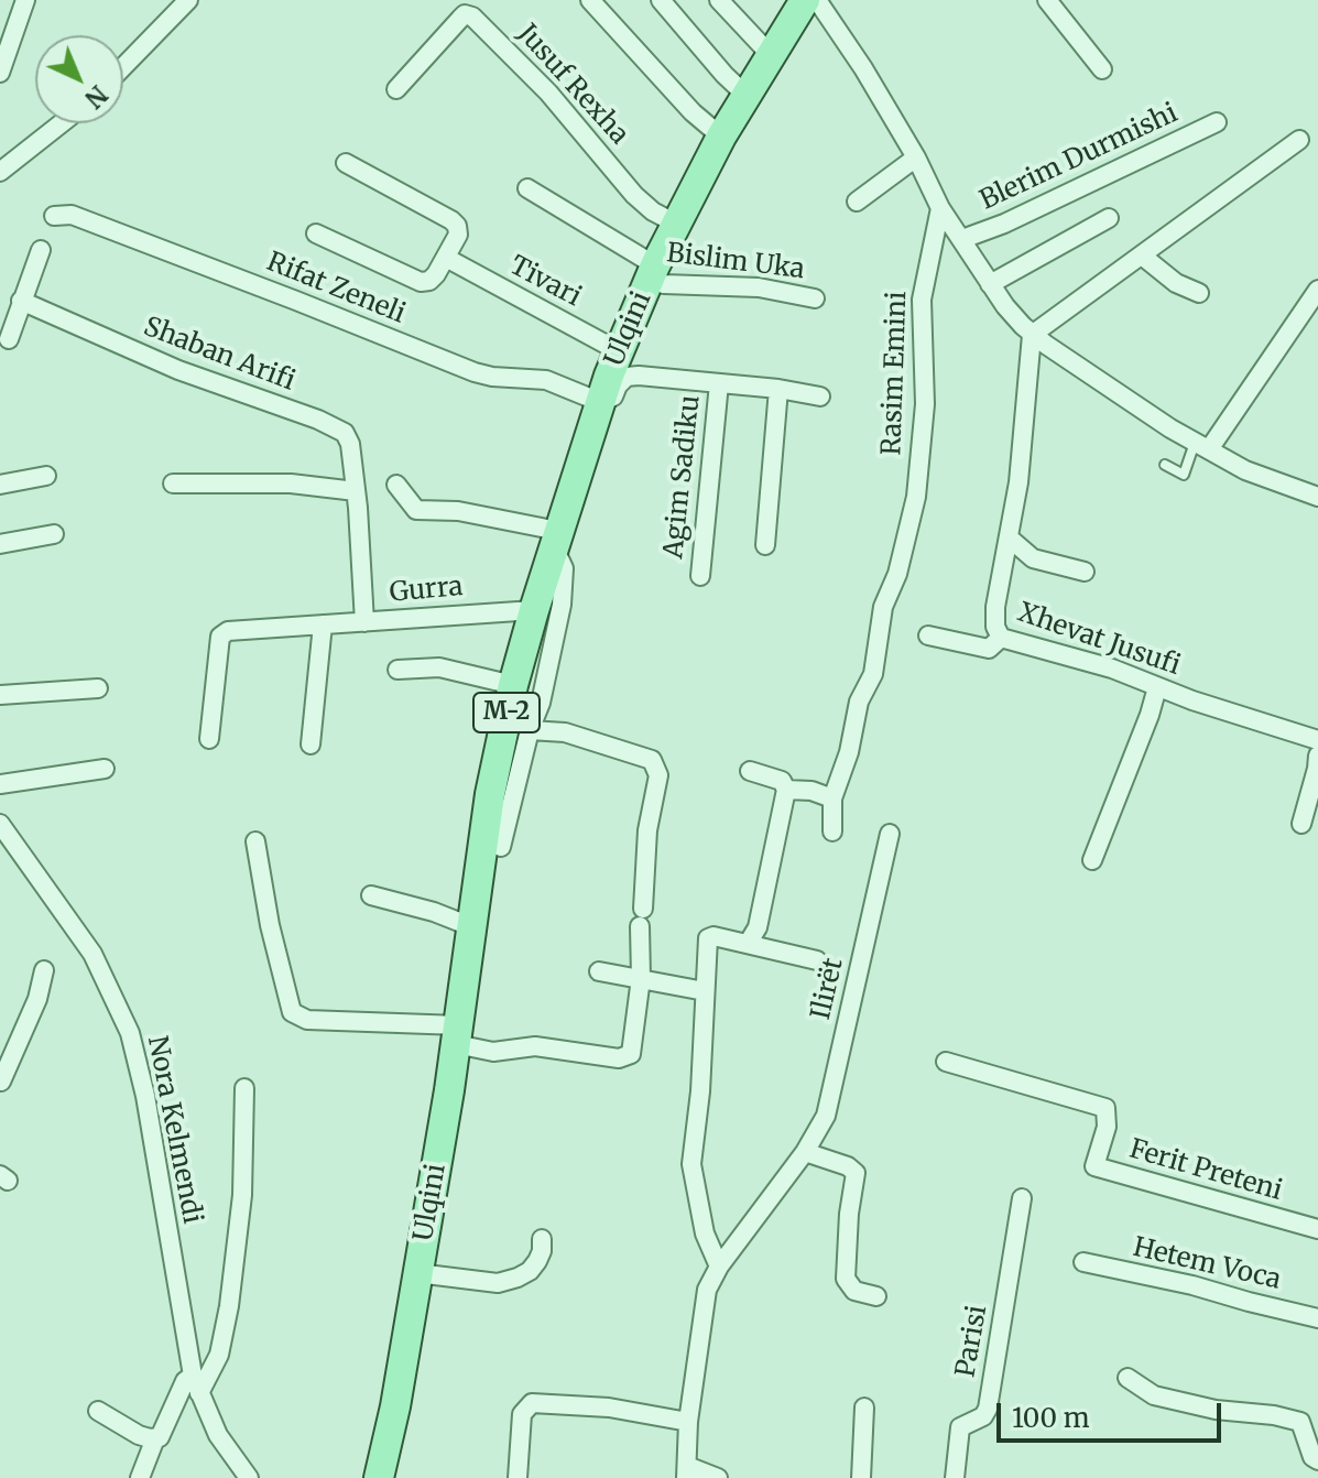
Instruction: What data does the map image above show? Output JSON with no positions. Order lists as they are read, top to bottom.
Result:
{
  "streets": {
    "main road": ["Ulqini", "M-2"],
    "street": [
      "Jusuf Rexha",
      "Blerim Durmishi",
      "Bislim Uka",
      "Tivari",
      "Rifat Zeneli",
      "Shaban Arifi",
      "Rasim Emini",
      "Agim Sadiku",
      "Gurra",
      "Xhevat Jusufi",
      "Ilirët",
      "Nora Kelmendi",
      "Ferit Preteni",
      "Hetem Voca",
      "Parisi"
    ]
  },
  "crossings": [
    ["Jusuf Rexha", "Ulqini"],
    ["Blerim Durmishi", "Rasim Emini"],
    ["Blerim Durmishi", "Xhevat Jusufi"],
    ["Bislim Uka", "Ulqini"],
    ["Tivari", "Ulqini"],
    ["Rifat Zeneli", "Ulqini"],
    ["Rifat Zeneli", "Agim Sadiku"],
    ["Ulqini", "Agim Sadiku"],
    ["Ulqini", "Gurra"],
    ["Shaban Arifi", "Gurra"]
  ],
  "scale_bar": "100 m",
  "north": "bottom right"
}
